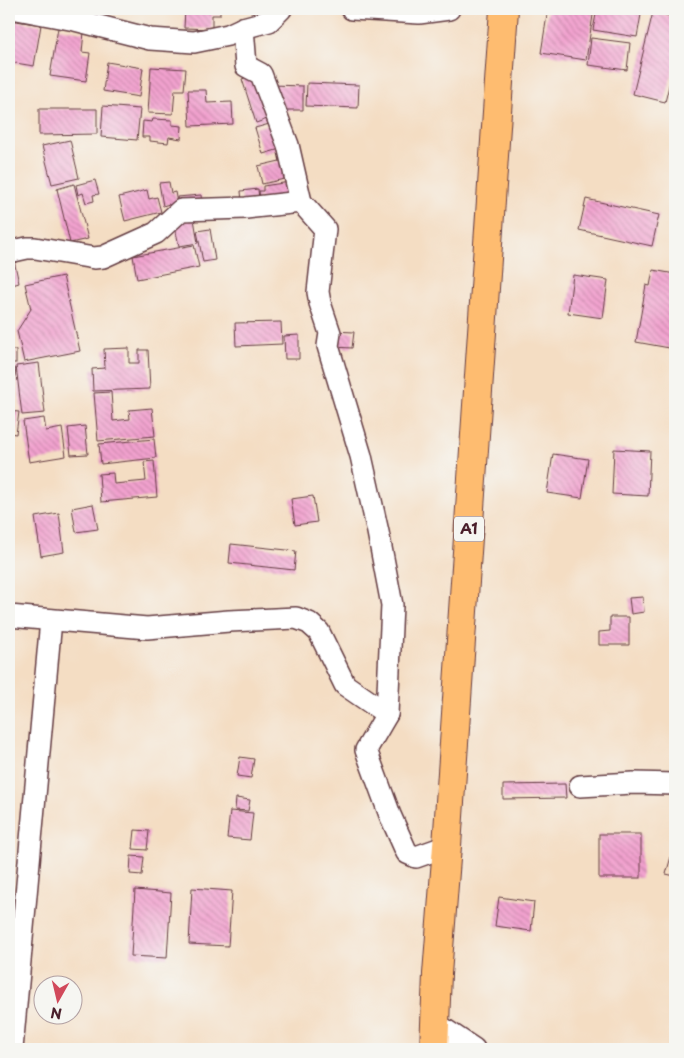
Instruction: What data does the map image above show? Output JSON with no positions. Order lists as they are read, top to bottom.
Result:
{
  "streets": {
    "highway": ["A1"]
  },
  "north": "bottom"
}
